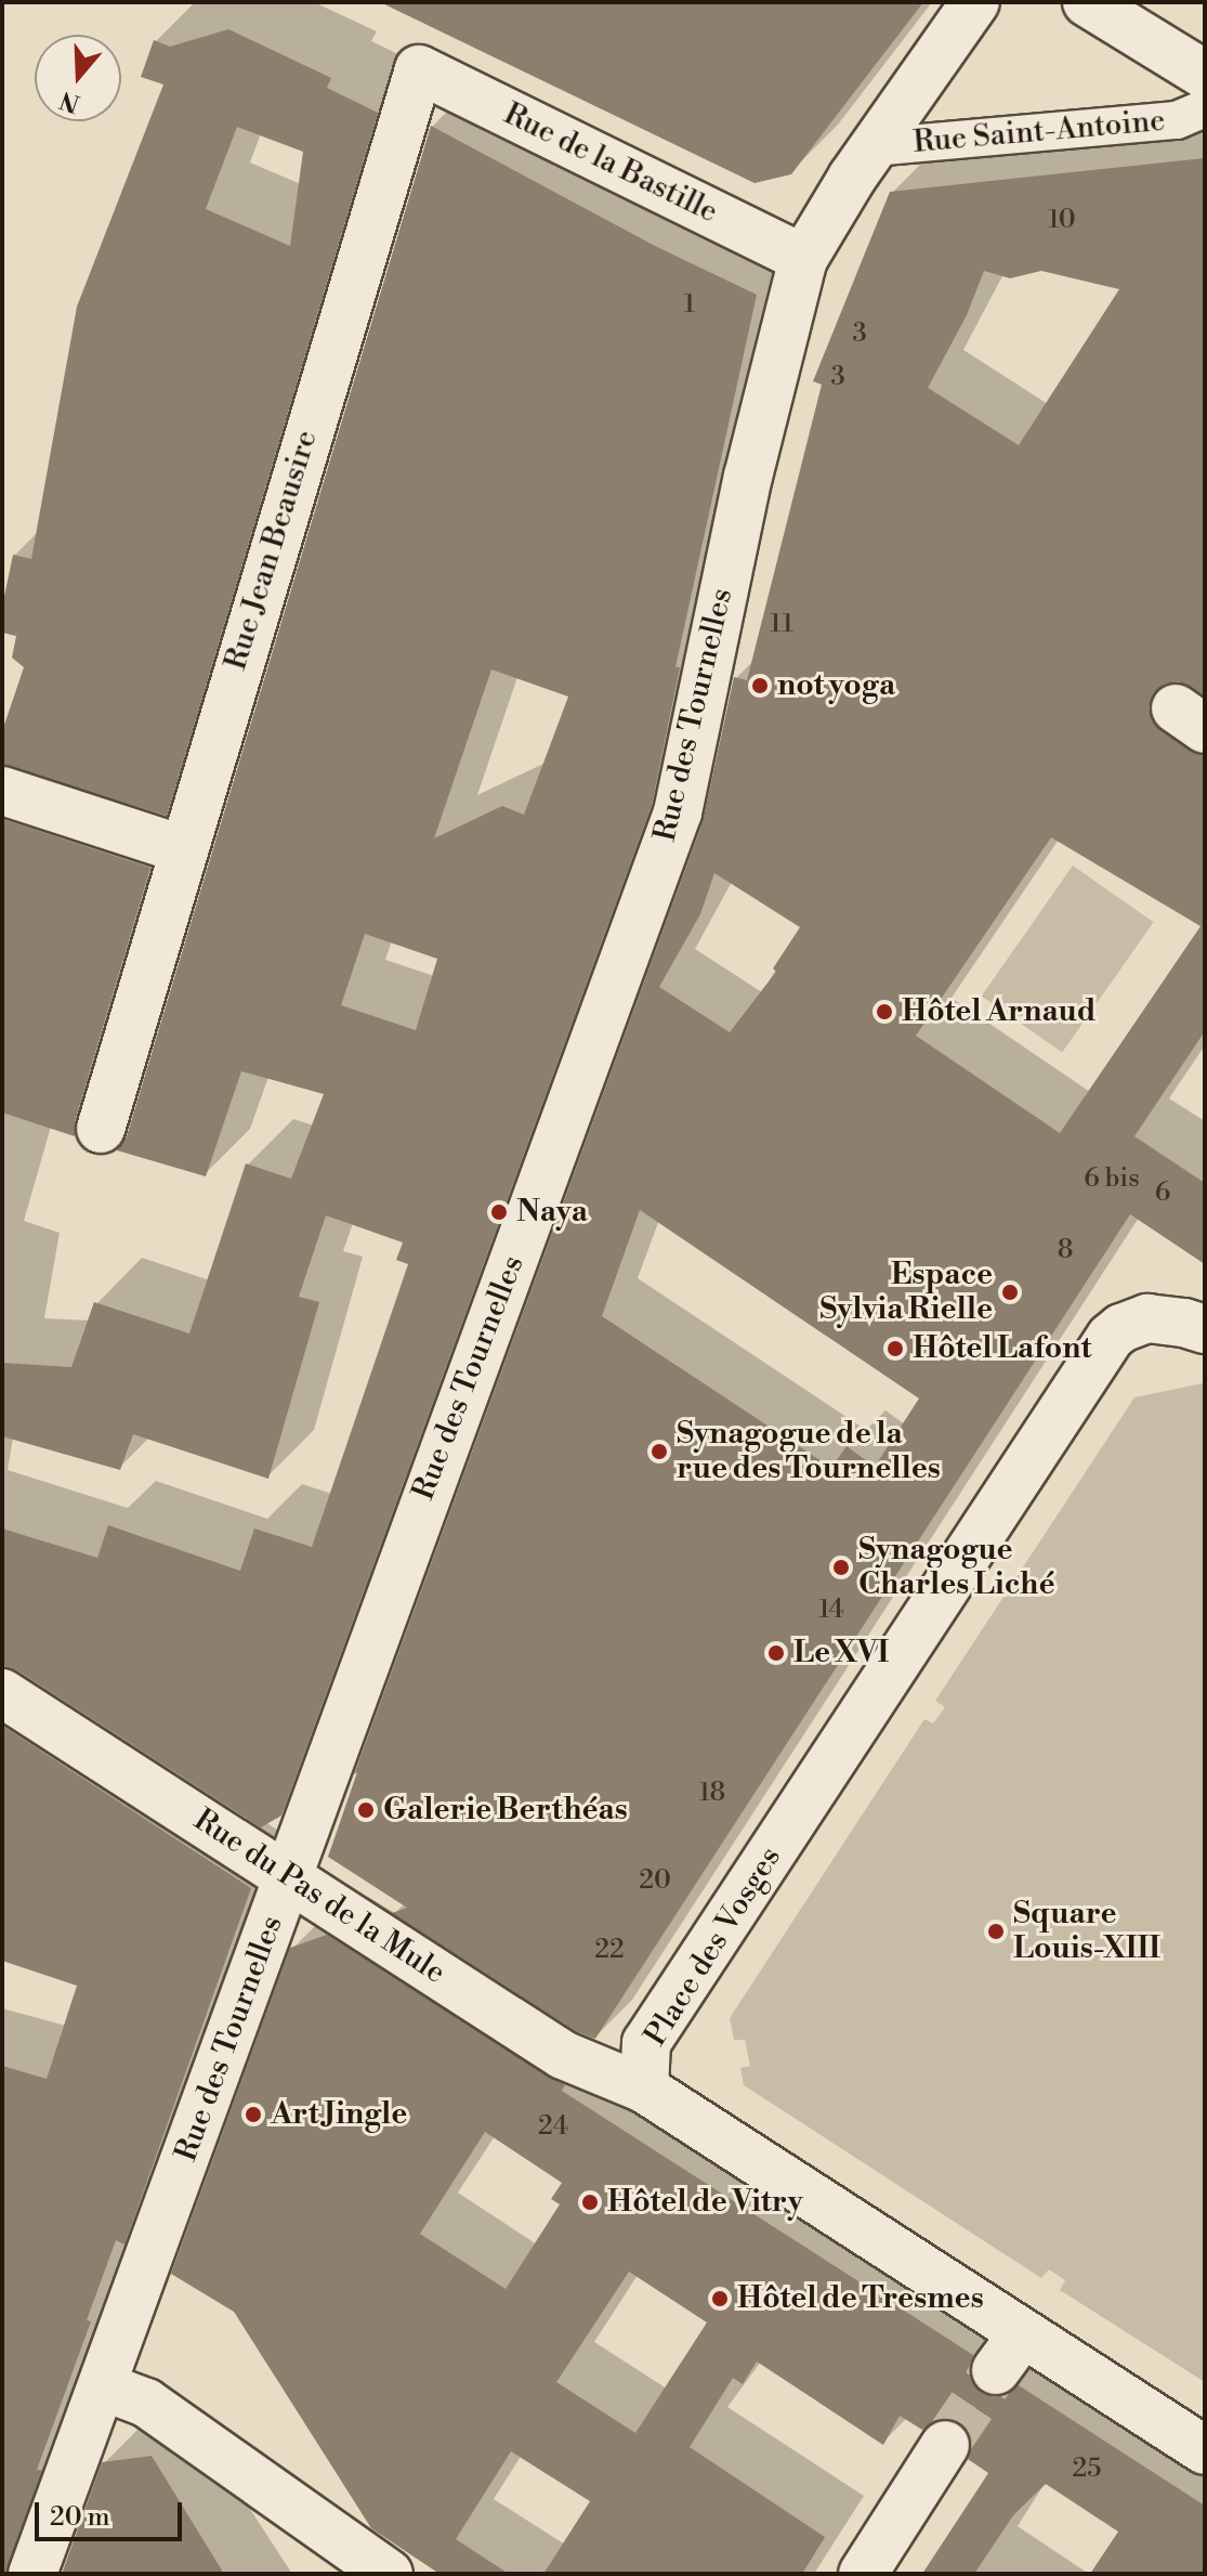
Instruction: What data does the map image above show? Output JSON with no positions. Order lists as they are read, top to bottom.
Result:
{
  "streets": {
    "street": [
      "Rue Saint-Antoine",
      "Rue de la Bastille",
      "Rue Jean Beausire",
      "Rue des Tournelles",
      "Rue du Pas de la Mule",
      "Place des Vosges"
    ]
  },
  "crossings": [
    ["Rue Saint-Antoine", "Rue des Tournelles"],
    ["Rue de la Bastille", "Rue Jean Beausire"],
    ["Rue de la Bastille", "Rue des Tournelles"],
    ["Rue des Tournelles", "Rue du Pas de la Mule"],
    ["Rue du Pas de la Mule", "Place des Vosges"]
  ],
  "places": [
    "not yoga",
    "Hôtel Arnaud",
    "Naya",
    "Espace Sylvia Rielle",
    "Hôtel Lafont",
    "Synagogue de la rue des Tournelles",
    "Synagogue Charles Liché",
    "Le XVI",
    "Galerie Berthéas",
    "Square Louis-XIII",
    "Art Jingle",
    "Hôtel de Vitry",
    "Hôtel de Tresmes"
  ],
  "house_numbers": [
    "10",
    "1",
    "3",
    "3",
    "11",
    "6 bis",
    "6",
    "8",
    "14",
    "18",
    "20",
    "22",
    "24",
    "25"
  ],
  "scale_bar": "20 m",
  "north": "bottom"
}
